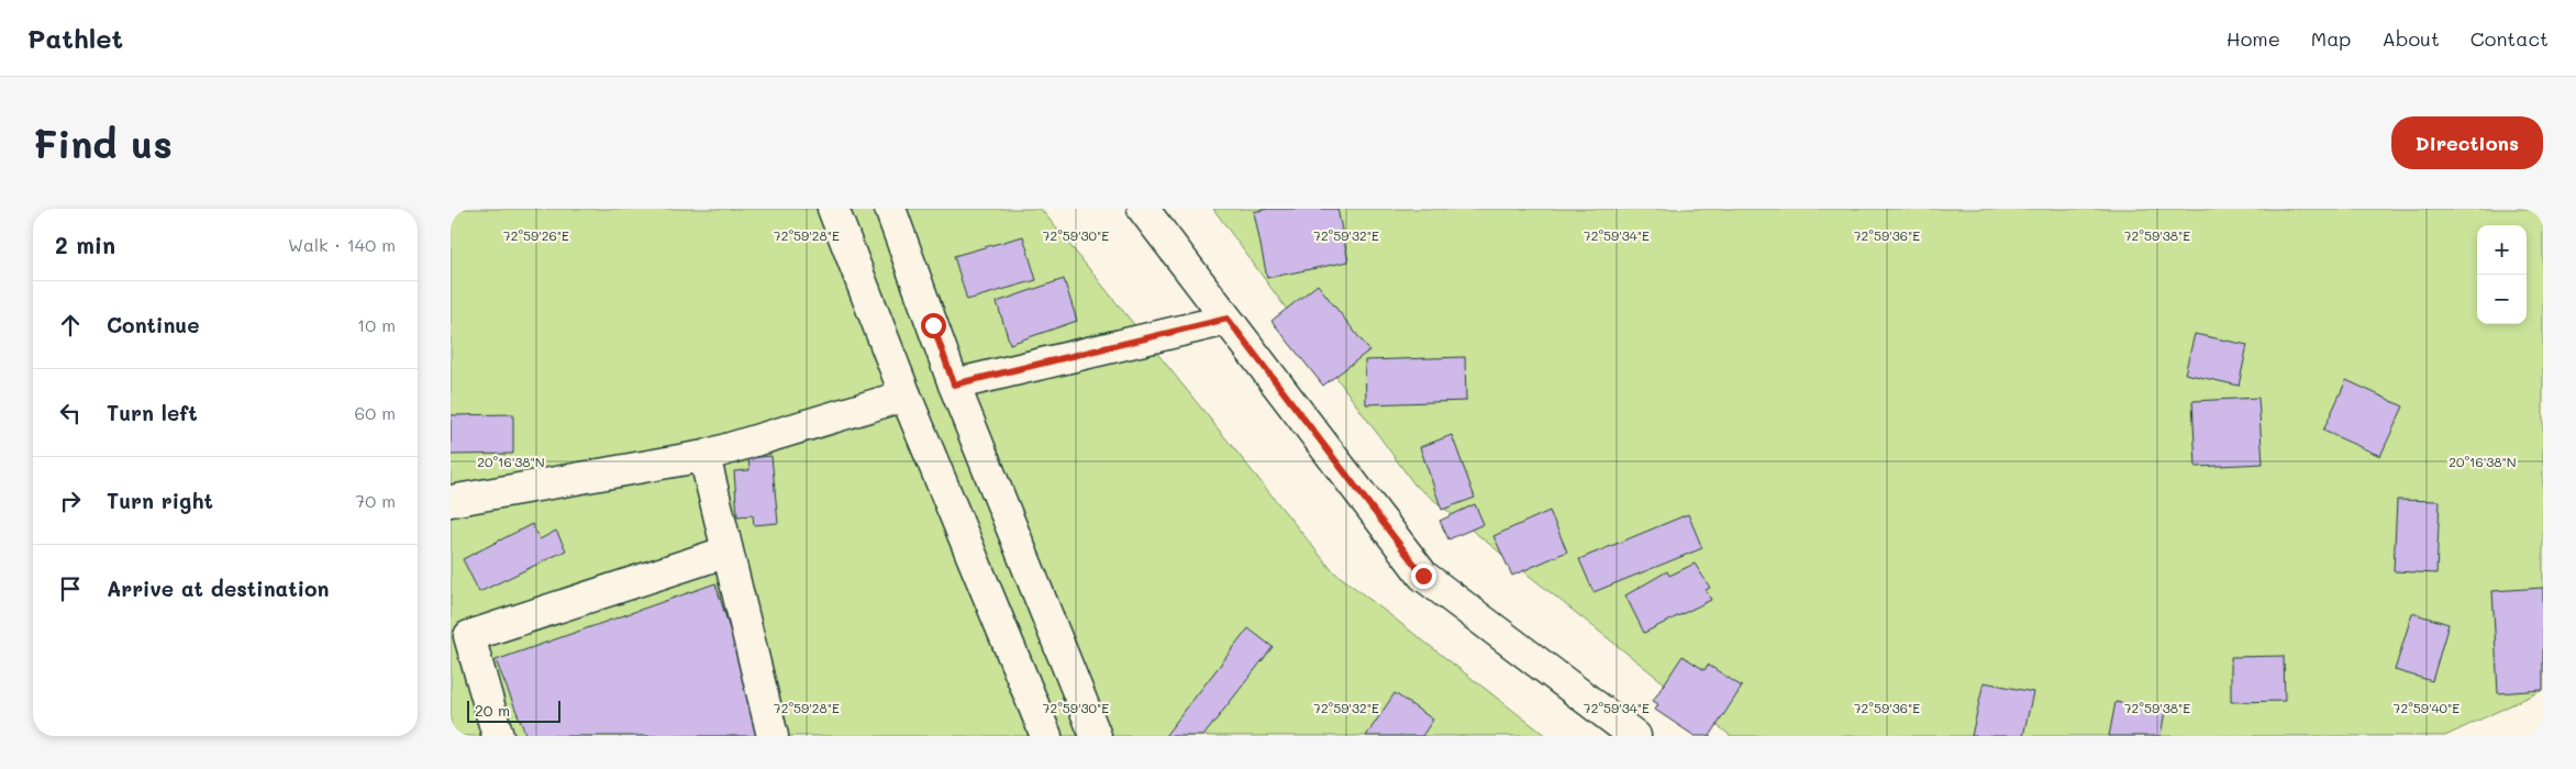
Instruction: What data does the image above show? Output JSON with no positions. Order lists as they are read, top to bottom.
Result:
{
  "scale_bar": "20 m",
  "page": {
    "header": "Pathlet",
    "nav": [
      "Home",
      "Map",
      "About",
      "Contact"
    ],
    "buttons": "Directions",
    "title": "Find us",
    "heading": ["2 min", "Walk · 140 m"],
    "map_buttons": ["+", "−"],
    "list": [
      ["Continue", "10 m"],
      ["Turn left", "60 m"],
      ["Turn right", "70 m"],
      "Arrive at destination"
    ],
    "scale": "20 m"
  },
  "coordinates": [
    "72°59'26\"E",
    "72°59'28\"E",
    "72°59'30\"E",
    "72°59'32\"E",
    "72°59'34\"E",
    "72°59'36\"E",
    "72°59'38\"E",
    "20°16'38\"N",
    "72°59'40\"E"
  ]
}
